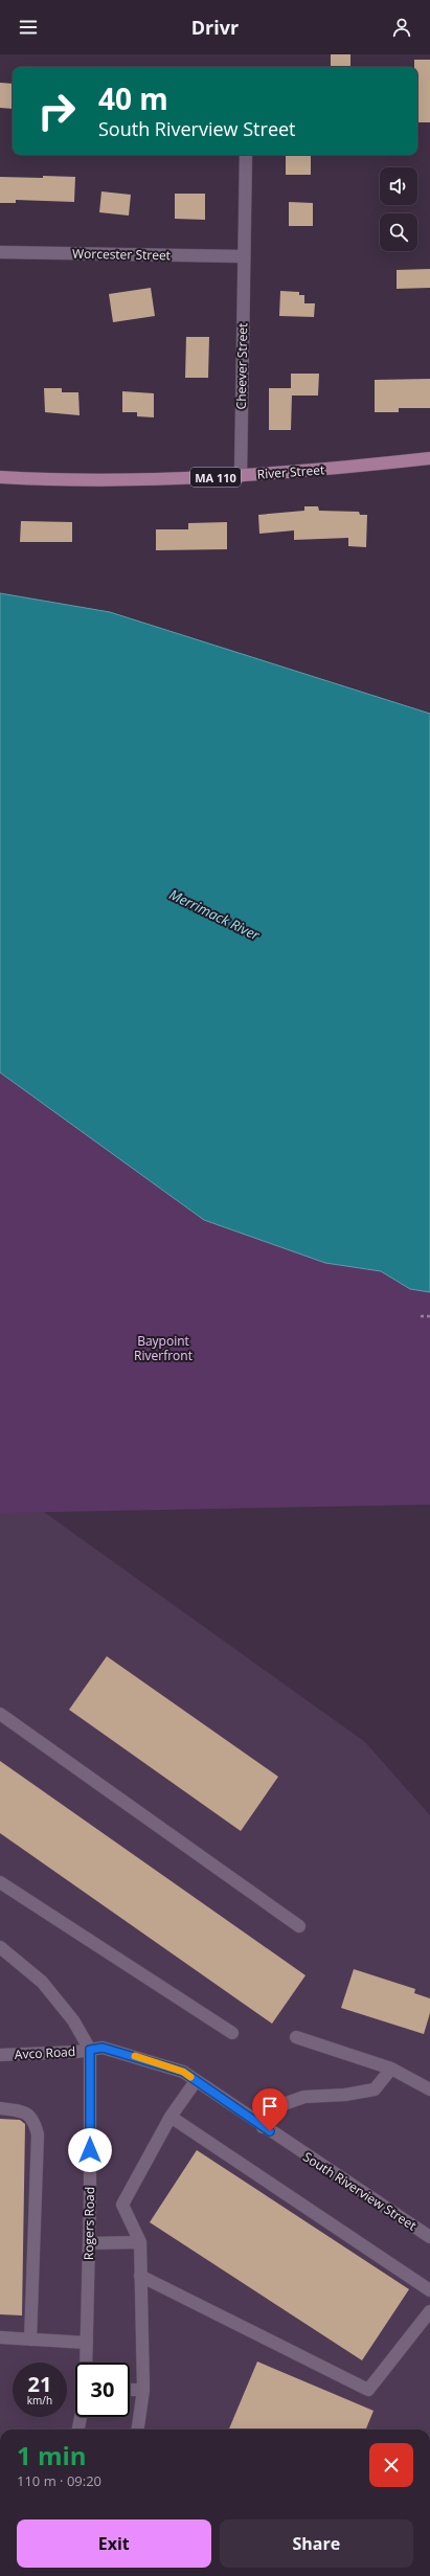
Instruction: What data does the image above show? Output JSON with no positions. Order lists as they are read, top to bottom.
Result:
{
  "streets": {
    "main road": ["River Street", "MA 110"],
    "street": [
      "Worcester Street",
      "Cheever Street",
      "Avco Road",
      "South Riverview Street",
      "Rogers Road"
    ]
  },
  "crossings": [
    ["Worcester Street", "Cheever Street"],
    ["Cheever Street", "River Street"],
    ["Avco Road", "South Riverview Street"],
    ["Avco Road", "Rogers Road"],
    ["South Riverview Street", "Rogers Road"]
  ],
  "water": ["Merrimack River"],
  "parks": ["Baypoint Riverfront"],
  "page": {
    "header": "Drivr",
    "turn": ["40 m", "South Riverview Street"],
    "speed": "21 km/h",
    "limit": "30",
    "heading": ["1 min", "110 m · 09:20"],
    "buttons": ["Exit", "Share"]
  }
}
